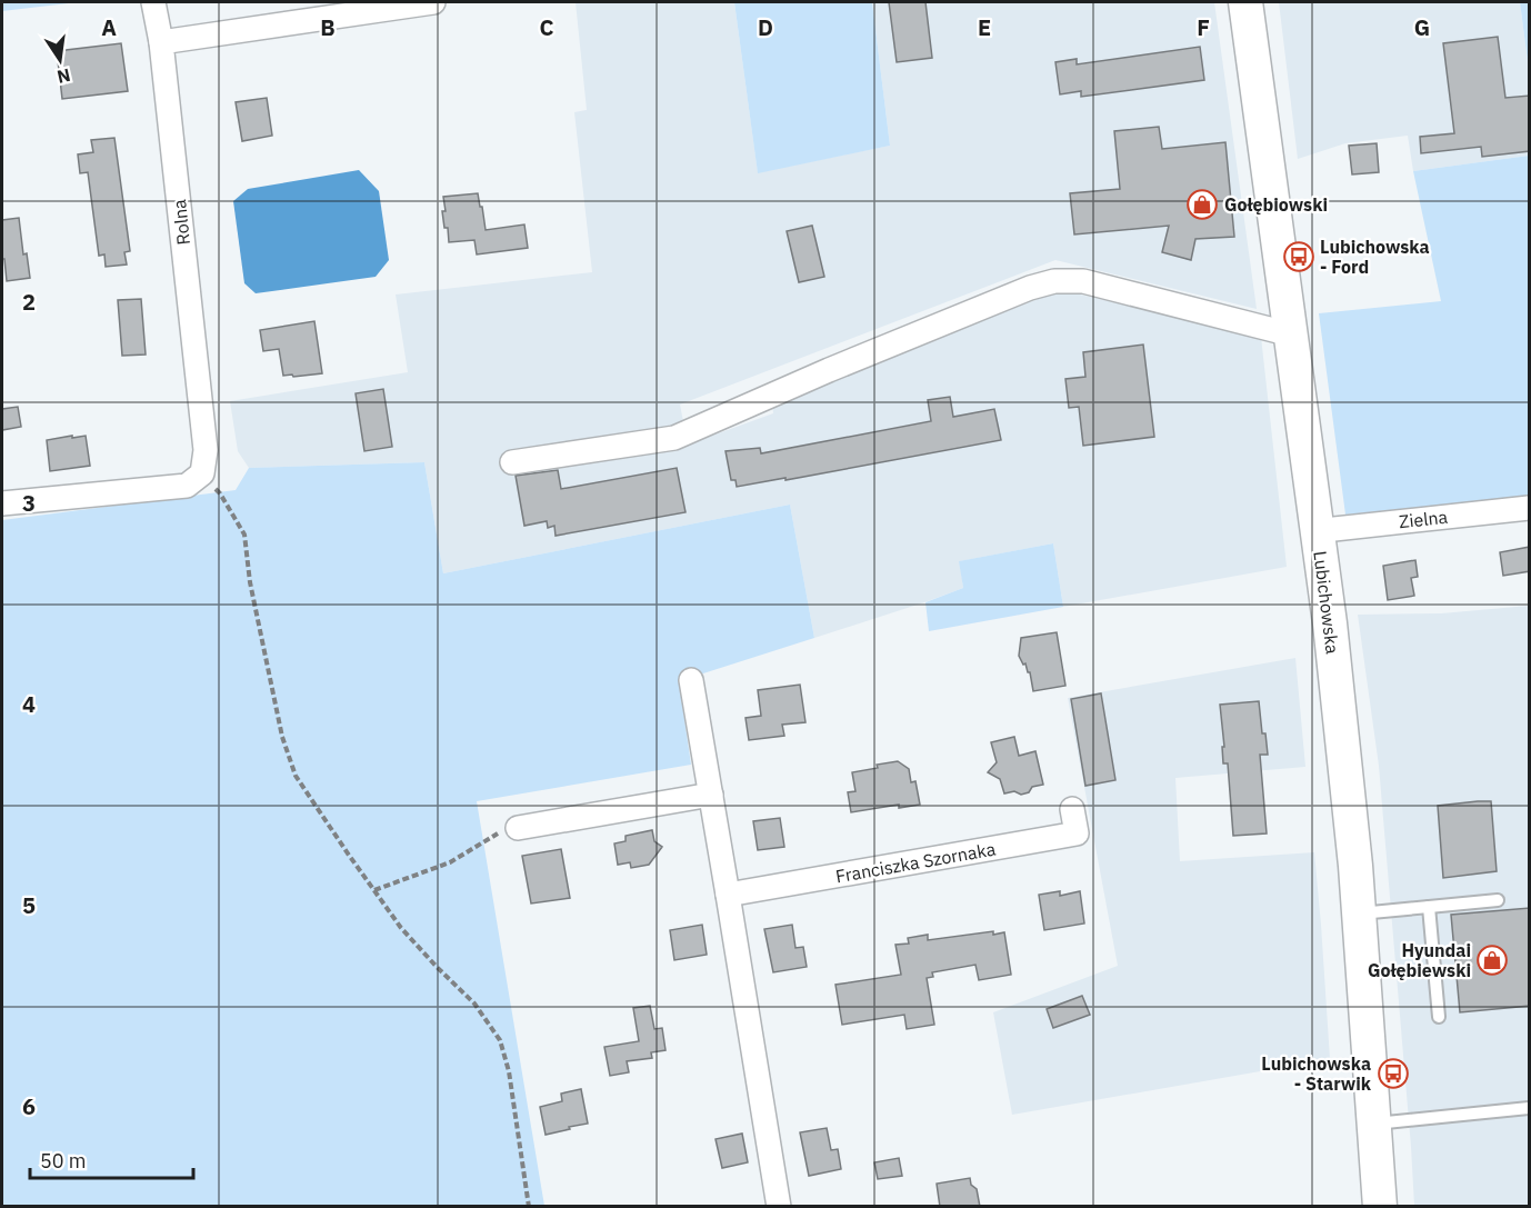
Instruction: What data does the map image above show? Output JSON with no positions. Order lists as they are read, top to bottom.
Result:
{
  "streets": {
    "street": [
      "Rolna",
      "Zielna",
      "Lubichowska",
      "Franciszka Szornaka"
    ]
  },
  "crossings": [
    ["Zielna", "Lubichowska"]
  ],
  "places": {
    "shop": ["Gołębiowski", "Hyundai Gołębiewski"],
    "bus stop": ["Lubichowska - Ford", "Lubichowska - Starwik"]
  },
  "scale_bar": "50 m",
  "north": "bottom",
  "grid": {
    "columns": [
      "A",
      "B",
      "C",
      "D",
      "E",
      "F",
      "G"
    ],
    "rows": [
      "2",
      "3",
      "4",
      "5",
      "6"
    ]
  }
}
